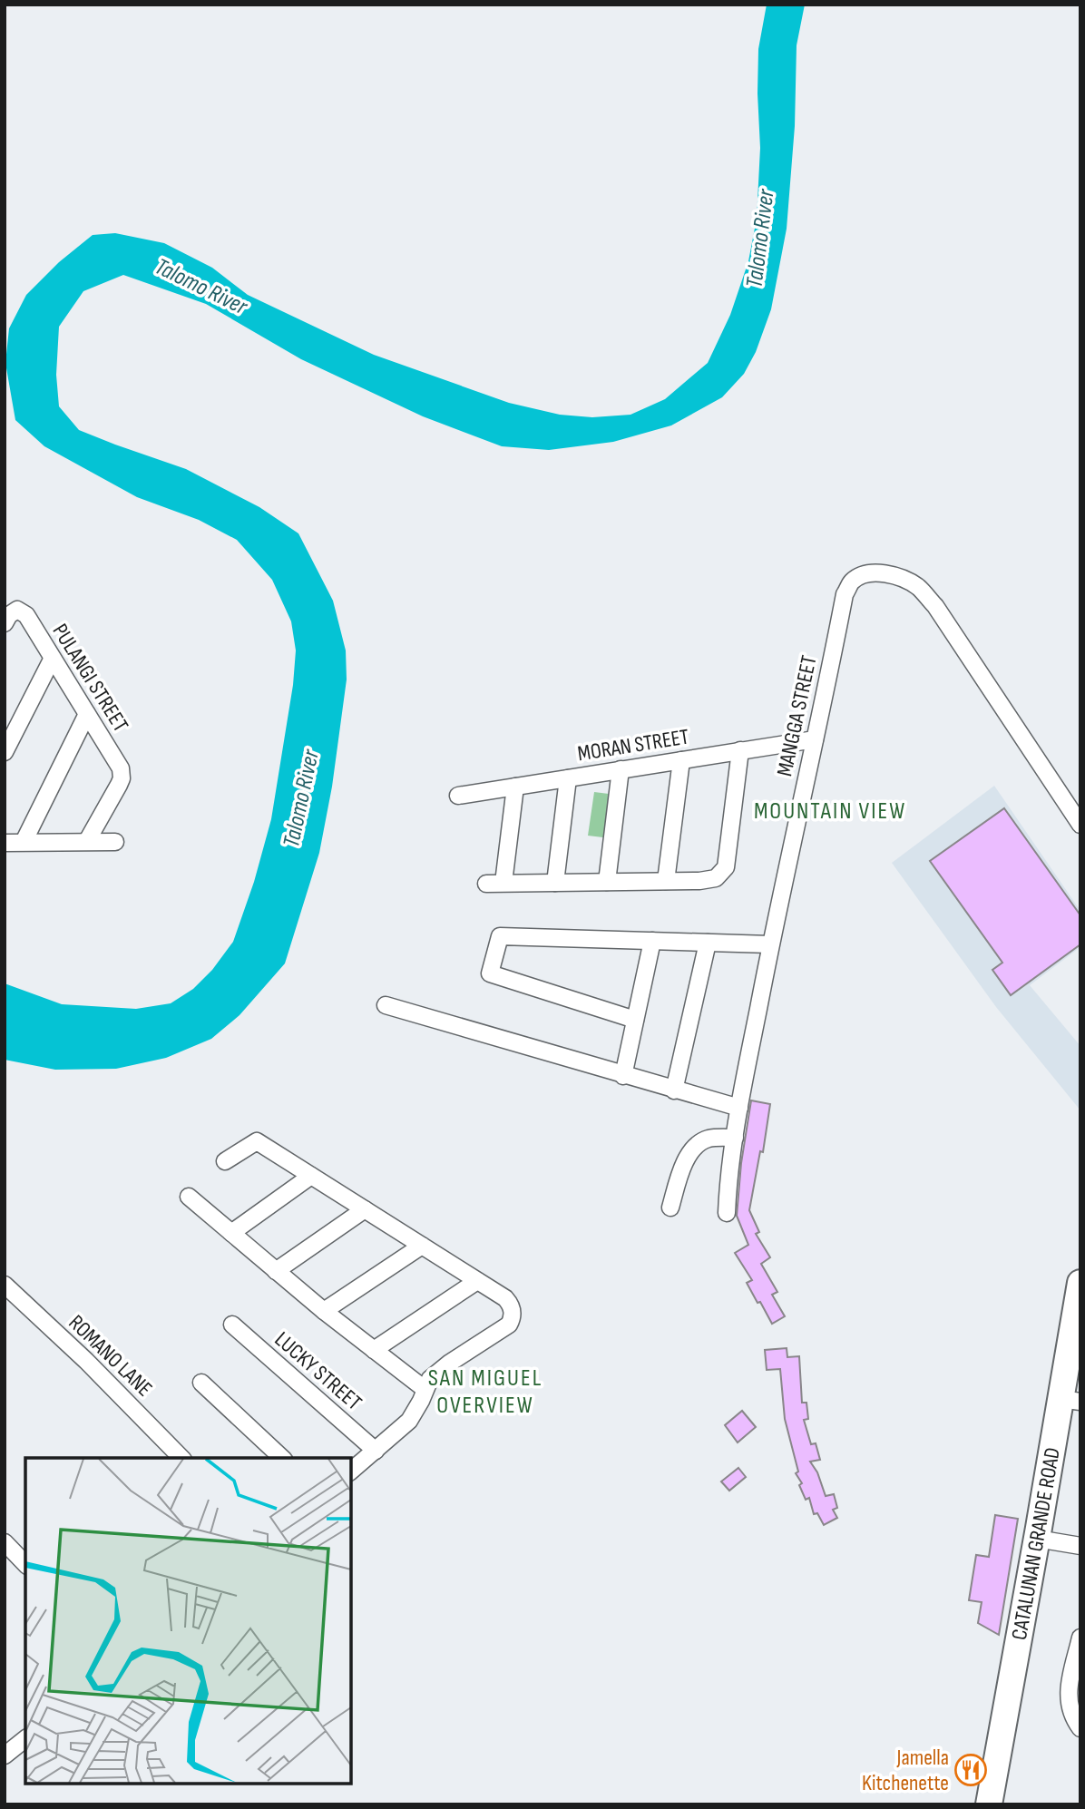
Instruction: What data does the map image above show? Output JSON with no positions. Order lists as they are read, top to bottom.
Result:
{
  "streets": {
    "main road": ["CATALUNAN GRANDE ROAD"],
    "street": [
      "PULANGI STREET",
      "MANGGA STREET",
      "MORAN STREET",
      "ROMANO LANE",
      "LUCKY STREET"
    ]
  },
  "crossings": [
    ["MANGGA STREET", "MORAN STREET"]
  ],
  "districts": ["MOUNTAIN VIEW", "SAN MIGUEL OVERVIEW"],
  "water": ["Talomo River"],
  "places": {
    "restaurant": ["Jamella Kitchenette"]
  }
}
